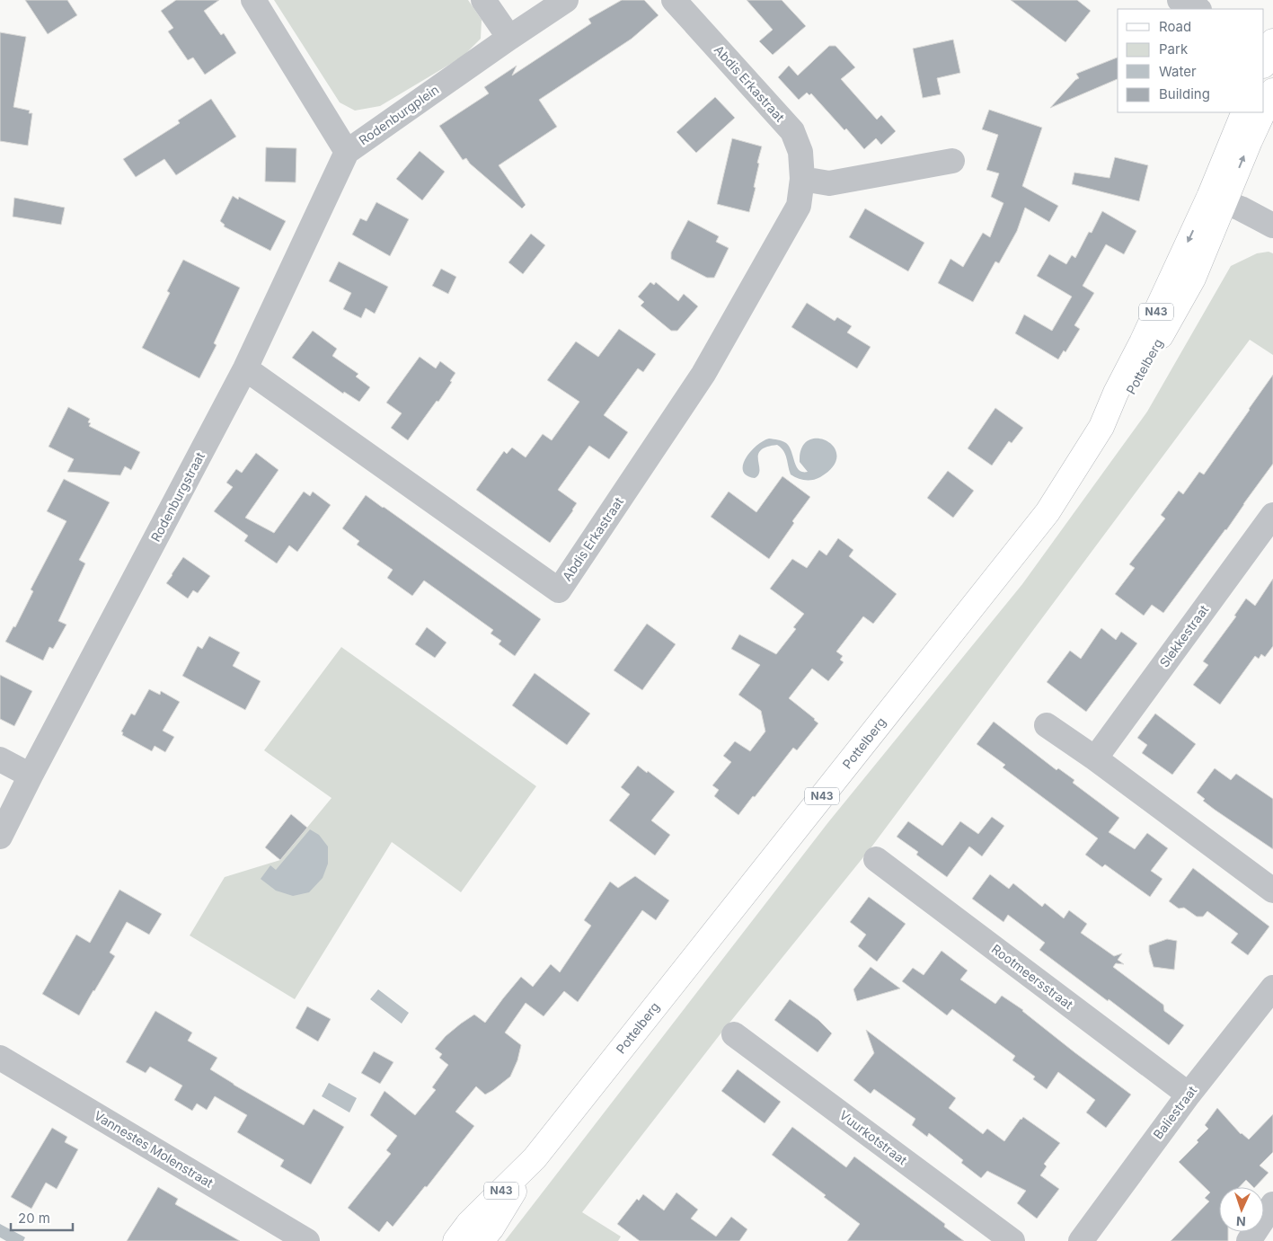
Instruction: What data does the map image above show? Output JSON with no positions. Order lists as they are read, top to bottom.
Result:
{
  "streets": {
    "main road": ["N43", "Pottelberg"],
    "street": [
      "Abdis Erkastraat",
      "Rodenburgplein",
      "Rodenburgstraat",
      "Slekkestraat",
      "Rootmeersstraat",
      "Baliestraat",
      "Vuurkotstraat",
      "Vannestes Molenstraat"
    ]
  },
  "crossings": [
    ["Abdis Erkastraat", "Rodenburgstraat"],
    ["Rodenburgplein", "Rodenburgstraat"],
    ["N43", "Pottelberg"],
    ["Rootmeersstraat", "Baliestraat"]
  ],
  "legend": [
    "Road",
    "Park",
    "Water",
    "Building"
  ],
  "scale_bar": "20 m",
  "north": "bottom"
}
